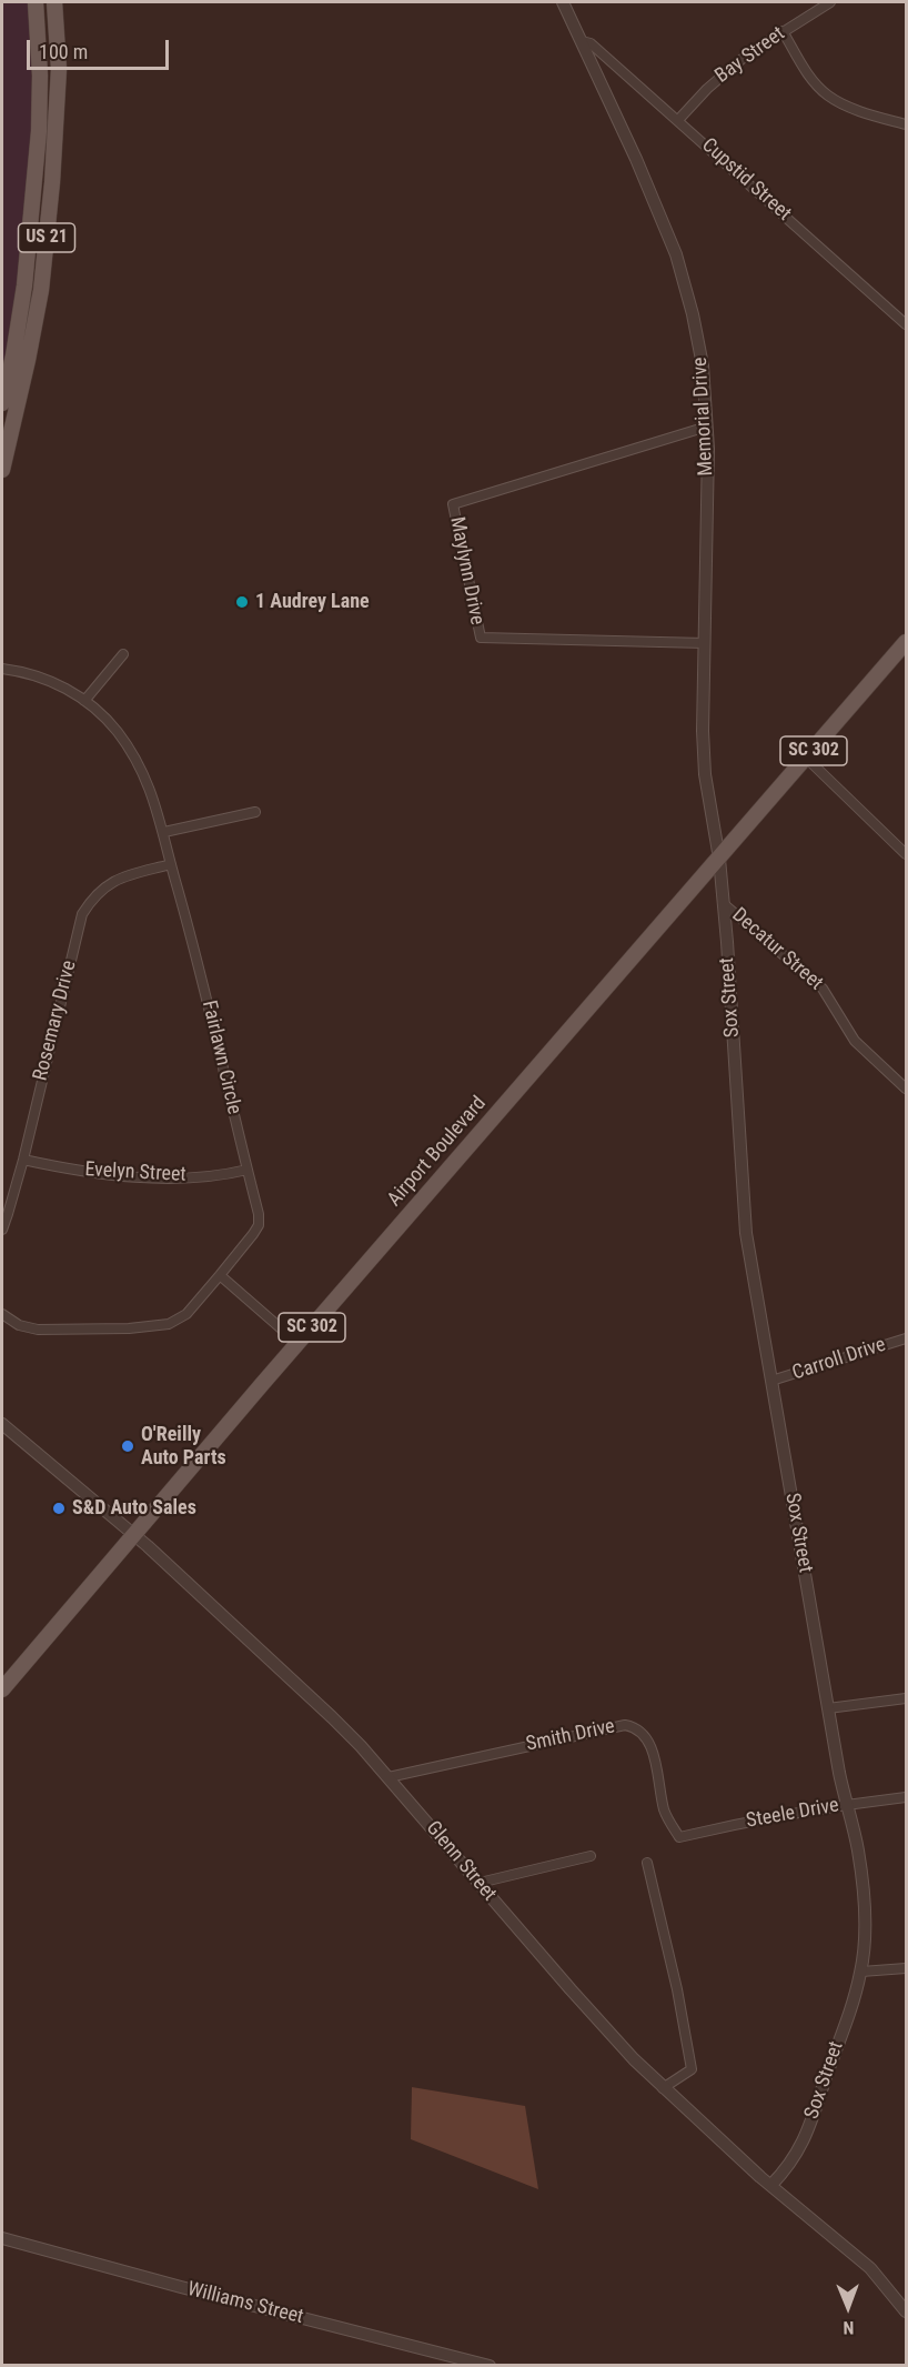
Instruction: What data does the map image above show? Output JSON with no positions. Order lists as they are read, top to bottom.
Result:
{
  "streets": {
    "main road": ["US 21", "SC 302", "Airport Boulevard"],
    "street": [
      "Bay Street",
      "Cupstid Street",
      "Memorial Drive",
      "Maylynn Drive",
      "Decatur Street",
      "Sox Street",
      "Rosemary Drive",
      "Fairlawn Circle",
      "Evelyn Street",
      "Carroll Drive",
      "Smith Drive",
      "Steele Drive",
      "Glenn Street",
      "Williams Street"
    ]
  },
  "crossings": [
    ["Bay Street", "Cupstid Street"],
    ["Cupstid Street", "Memorial Drive"],
    ["Memorial Drive", "Maylynn Drive"],
    ["Memorial Drive", "Sox Street"],
    ["Memorial Drive", "Airport Boulevard"],
    ["Decatur Street", "Sox Street"],
    ["Sox Street", "Airport Boulevard"],
    ["Sox Street", "Carroll Drive"],
    ["Sox Street", "Steele Drive"],
    ["Sox Street", "Glenn Street"],
    ["Rosemary Drive", "Fairlawn Circle"],
    ["Rosemary Drive", "Evelyn Street"],
    ["Fairlawn Circle", "Evelyn Street"],
    ["Airport Boulevard", "Glenn Street"],
    ["Smith Drive", "Steele Drive"],
    ["Smith Drive", "Glenn Street"]
  ],
  "places": ["1 Audrey Lane", "O'Reilly Auto Parts", "S&D Auto Sales"],
  "scale_bar": "100 m",
  "north": "bottom"
}
